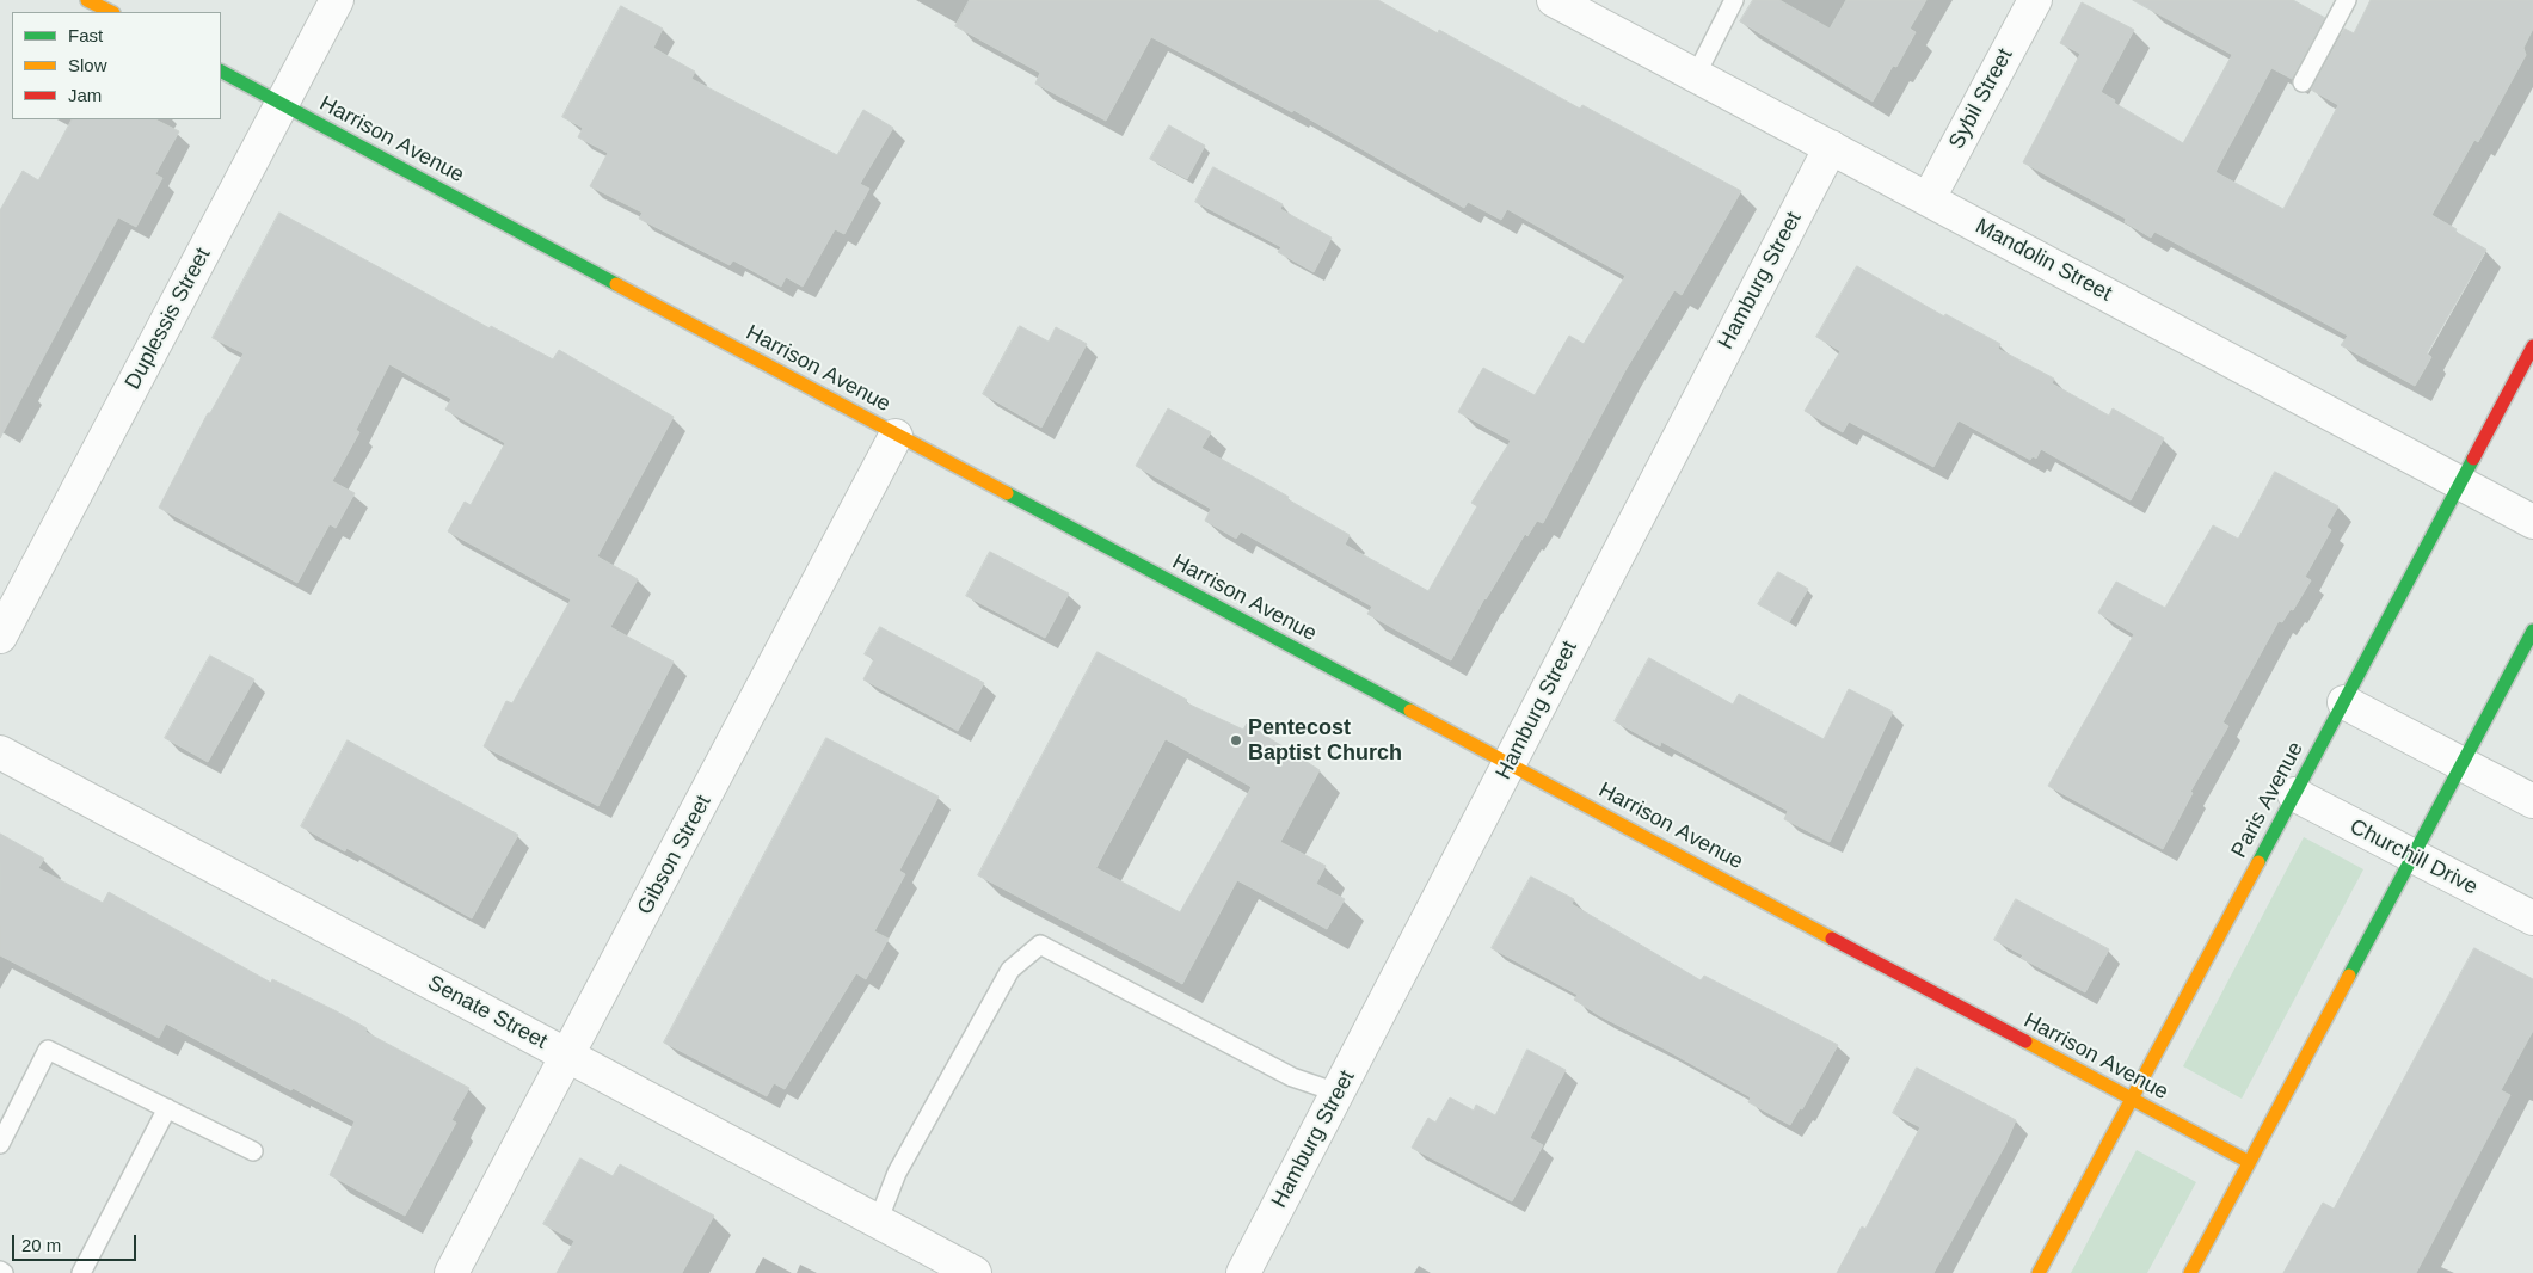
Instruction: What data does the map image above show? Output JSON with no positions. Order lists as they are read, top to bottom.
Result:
{
  "streets": {
    "street": [
      "Sybil Street",
      "Harrison Avenue",
      "Mandolin Street",
      "Hamburg Street",
      "Duplessis Street",
      "Paris Avenue",
      "Gibson Street",
      "Churchill Drive",
      "Senate Street"
    ]
  },
  "crossings": [
    ["Sybil Street", "Mandolin Street"],
    ["Harrison Avenue", "Hamburg Street"],
    ["Harrison Avenue", "Duplessis Street"],
    ["Harrison Avenue", "Paris Avenue"],
    ["Harrison Avenue", "Gibson Street"],
    ["Mandolin Street", "Hamburg Street"],
    ["Mandolin Street", "Paris Avenue"],
    ["Paris Avenue", "Churchill Drive"],
    ["Gibson Street", "Senate Street"]
  ],
  "places": ["Pentecost Baptist Church"],
  "legend": ["Fast", "Slow", "Jam"],
  "scale_bar": "20 m"
}
